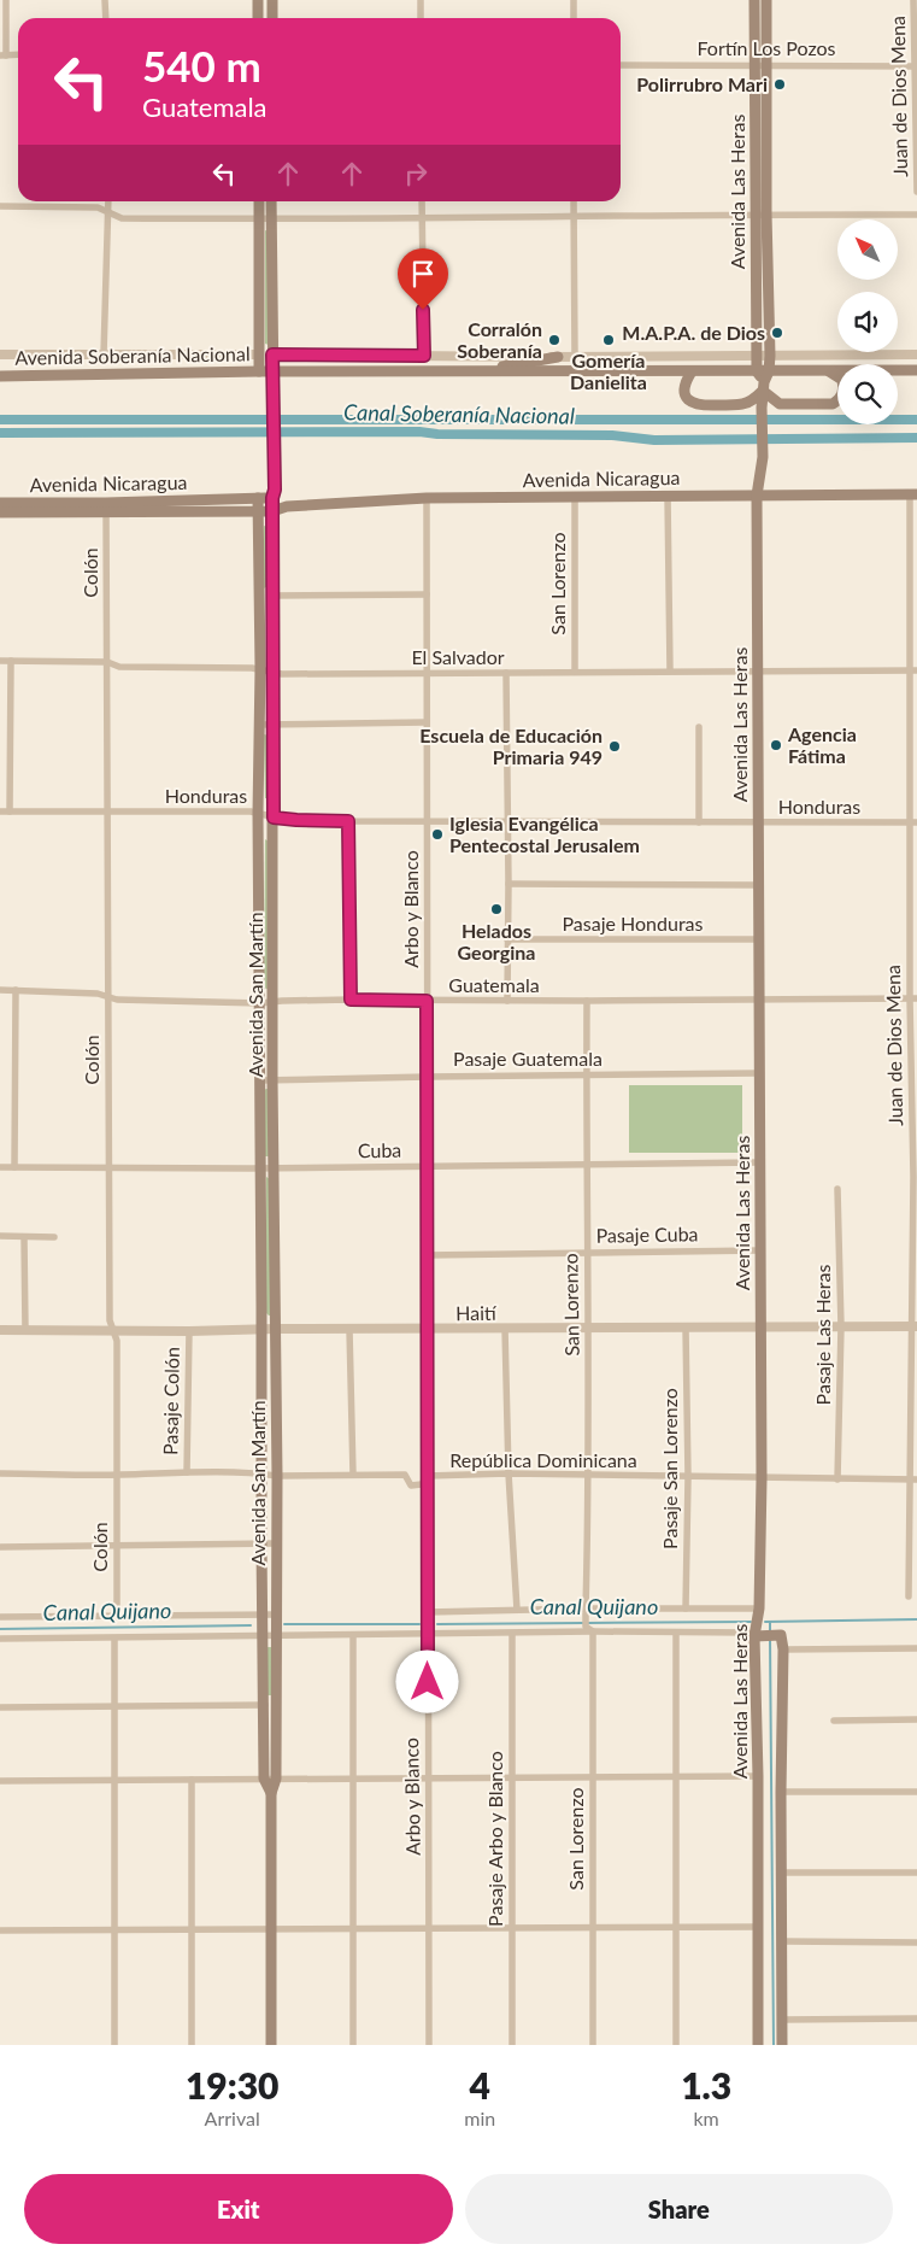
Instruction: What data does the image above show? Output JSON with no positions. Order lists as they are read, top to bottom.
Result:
{
  "streets": {
    "main road": [
      "Avenida Las Heras",
      "Avenida Soberanía Nacional",
      "Avenida Nicaragua",
      "Avenida San Martín"
    ],
    "street": [
      "Fortín Los Pozos",
      "Juan de Dios Mena",
      "Colón",
      "San Lorenzo",
      "El Salvador",
      "Honduras",
      "Arbo y Blanco",
      "Pasaje Honduras",
      "Guatemala",
      "Pasaje Guatemala",
      "Cuba",
      "Pasaje Cuba",
      "Haití",
      "Pasaje Las Heras",
      "Pasaje Colón",
      "República Dominicana",
      "Pasaje San Lorenzo",
      "Pasaje Arbo y Blanco"
    ]
  },
  "crossings": [
    ["Fortín Los Pozos", "Juan de Dios Mena"],
    ["Fortín Los Pozos", "Avenida Las Heras"],
    ["Juan de Dios Mena", "Avenida Nicaragua"],
    ["Juan de Dios Mena", "El Salvador"],
    ["Juan de Dios Mena", "Honduras"],
    ["Juan de Dios Mena", "Guatemala"],
    ["Juan de Dios Mena", "Haití"],
    ["Juan de Dios Mena", "República Dominicana"],
    ["Avenida Las Heras", "Avenida Soberanía Nacional"],
    ["Avenida Las Heras", "Avenida Nicaragua"],
    ["Avenida Las Heras", "El Salvador"],
    ["Avenida Las Heras", "Honduras"],
    ["Avenida Las Heras", "Pasaje Honduras"],
    ["Avenida Las Heras", "Guatemala"],
    ["Avenida Las Heras", "Pasaje Guatemala"],
    ["Avenida Las Heras", "Cuba"],
    ["Avenida Las Heras", "Pasaje Cuba"],
    ["Avenida Las Heras", "Haití"],
    ["Avenida Las Heras", "República Dominicana"],
    ["Avenida Soberanía Nacional", "Avenida San Martín"],
    ["Avenida Nicaragua", "Colón"],
    ["Avenida Nicaragua", "San Lorenzo"],
    ["Avenida Nicaragua", "Arbo y Blanco"],
    ["Avenida Nicaragua", "Avenida San Martín"],
    ["Colón", "El Salvador"],
    ["Colón", "Honduras"],
    ["Colón", "Guatemala"],
    ["Colón", "Cuba"],
    ["Colón", "Haití"],
    ["Colón", "República Dominicana"],
    ["San Lorenzo", "El Salvador"],
    ["San Lorenzo", "Guatemala"],
    ["San Lorenzo", "Pasaje Guatemala"],
    ["San Lorenzo", "Cuba"],
    ["San Lorenzo", "Pasaje Cuba"],
    ["San Lorenzo", "Haití"],
    ["San Lorenzo", "República Dominicana"],
    ["El Salvador", "Arbo y Blanco"],
    ["El Salvador", "Avenida San Martín"],
    ["Honduras", "Arbo y Blanco"],
    ["Honduras", "Avenida San Martín"],
    ["Arbo y Blanco", "Guatemala"],
    ["Arbo y Blanco", "Pasaje Guatemala"],
    ["Arbo y Blanco", "Cuba"],
    ["Arbo y Blanco", "Pasaje Cuba"],
    ["Arbo y Blanco", "Haití"],
    ["Arbo y Blanco", "República Dominicana"],
    ["Guatemala", "Avenida San Martín"],
    ["Avenida San Martín", "Pasaje Guatemala"],
    ["Avenida San Martín", "Cuba"],
    ["Avenida San Martín", "Haití"],
    ["Avenida San Martín", "República Dominicana"],
    ["Haití", "Pasaje Las Heras"],
    ["Haití", "Pasaje Colón"],
    ["Haití", "Pasaje San Lorenzo"],
    ["Pasaje Las Heras", "República Dominicana"],
    ["Pasaje Colón", "República Dominicana"],
    ["República Dominicana", "Pasaje San Lorenzo"]
  ],
  "water": ["Canal Soberanía Nacional", "Canal Quijano"],
  "places": [
    "Polirrubro Mari",
    "M.A.P.A. de Dios",
    "Corralón Soberanía",
    "Gomería Danielita",
    "Agencia Fátima",
    "Escuela de Educación Primaria 949",
    "Iglesia Evangélica Pentecostal Jerusalem",
    "Helados Georgina"
  ],
  "north": "top left",
  "page": {
    "turn": ["540 m", "Guatemala"],
    "eta": [
      "19:30",
      "Arrival",
      "4",
      "min",
      "1.3",
      "km"
    ],
    "buttons": ["Exit", "Share"]
  }
}
